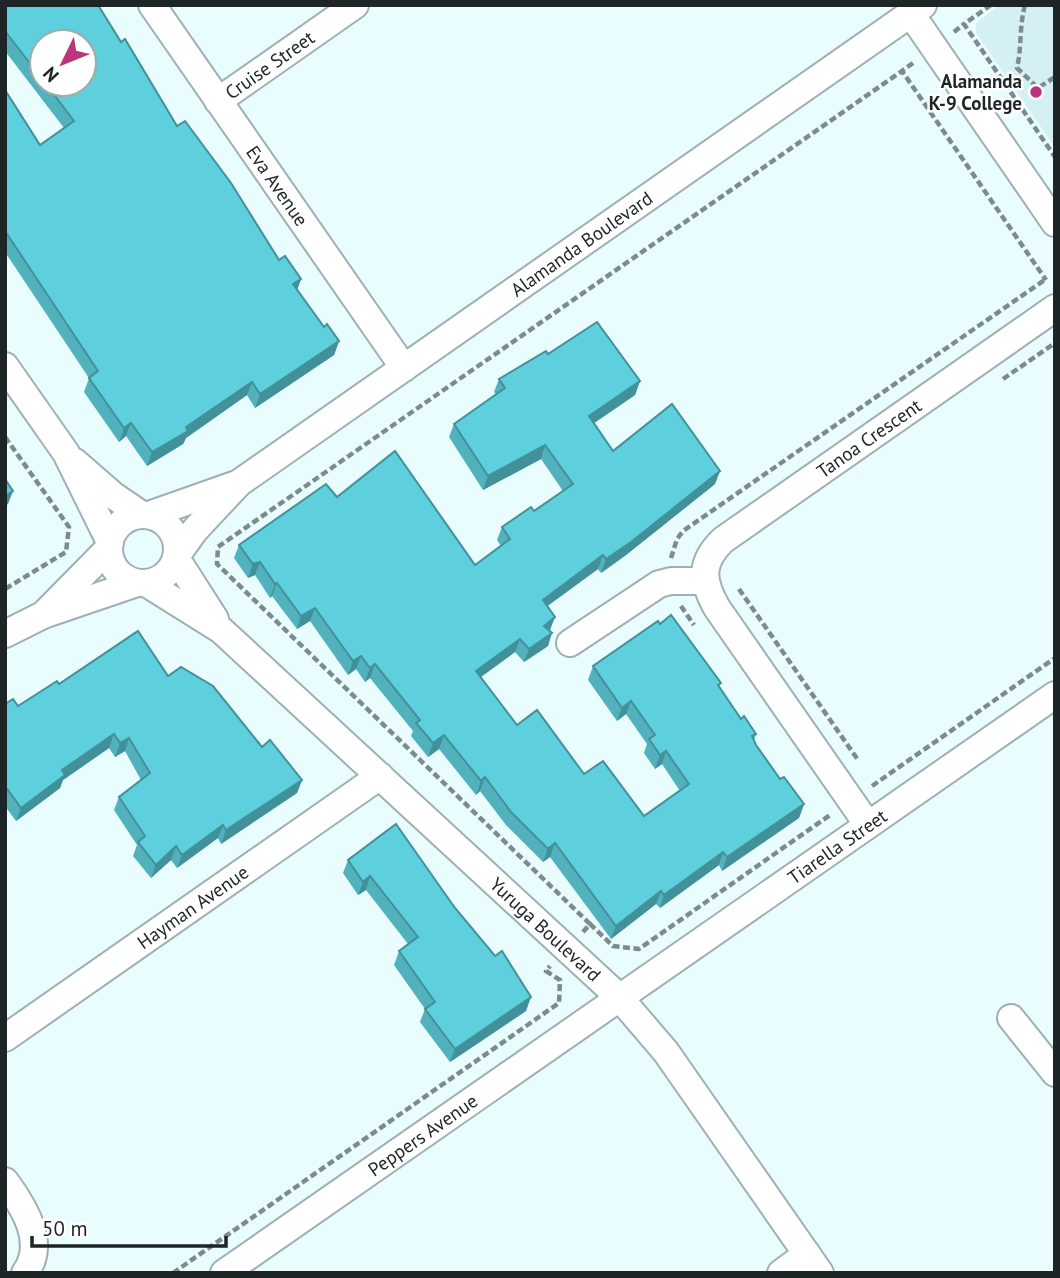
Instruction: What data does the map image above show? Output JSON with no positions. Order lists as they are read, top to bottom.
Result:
{
  "streets": {
    "street": [
      "Cruise Street",
      "Eva Avenue",
      "Alamanda Boulevard",
      "Tanoa Crescent",
      "Tiarella Street",
      "Hayman Avenue",
      "Yuruga Boulevard",
      "Peppers Avenue"
    ]
  },
  "crossings": [
    ["Cruise Street", "Eva Avenue"],
    ["Eva Avenue", "Alamanda Boulevard"],
    ["Alamanda Boulevard", "Yuruga Boulevard"],
    ["Tiarella Street", "Yuruga Boulevard"],
    ["Tiarella Street", "Peppers Avenue"],
    ["Hayman Avenue", "Yuruga Boulevard"],
    ["Yuruga Boulevard", "Peppers Avenue"]
  ],
  "places": ["Alamanda K-9 College"],
  "scale_bar": "50 m",
  "north": "bottom left"
}
